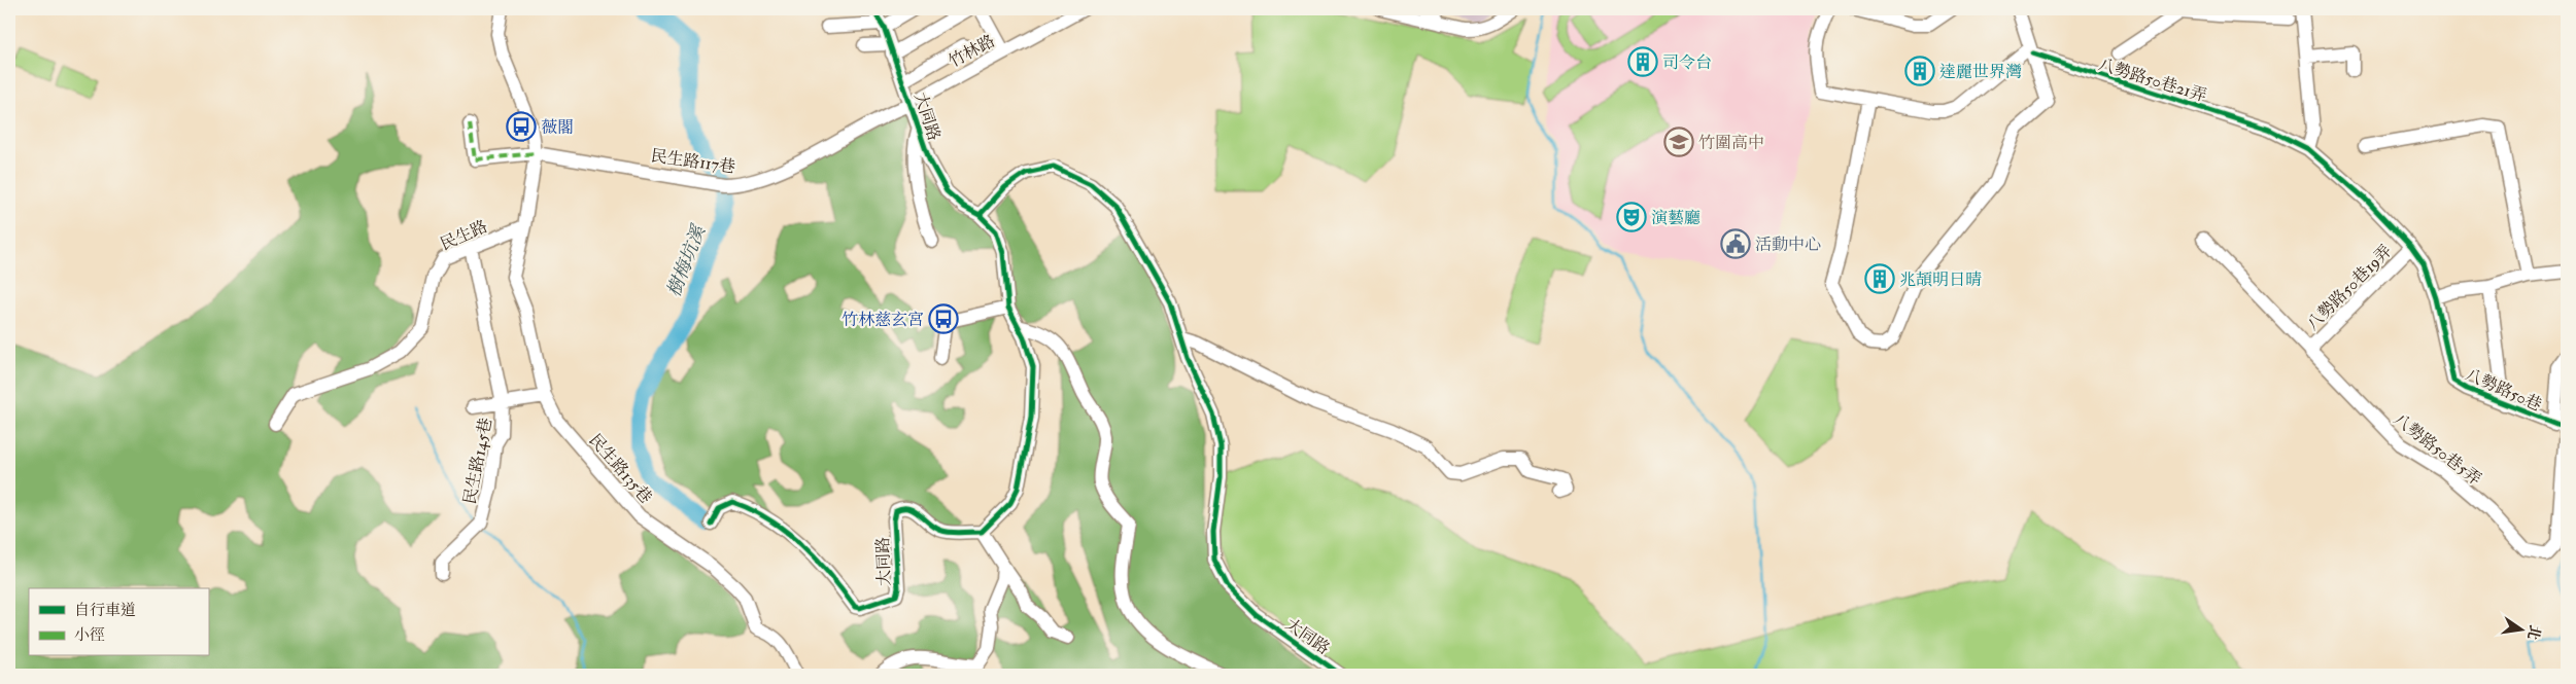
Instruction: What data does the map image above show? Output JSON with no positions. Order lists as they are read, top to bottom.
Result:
{
  "streets": {
    "street": [
      "竹林路",
      "八勢路50巷21弄",
      "大同路",
      "民生路117巷",
      "民生路",
      "八勢路50巷19弄",
      "八勢路50巷",
      "八勢路50巷5弄",
      "民生路145巷",
      "民生路135巷"
    ]
  },
  "crossings": [
    ["八勢路50巷21弄", "八勢路50巷19弄"],
    ["八勢路50巷21弄", "八勢路50巷"],
    ["民生路", "民生路145巷"],
    ["民生路", "民生路135巷"],
    ["八勢路50巷19弄", "八勢路50巷5弄"],
    ["八勢路50巷", "八勢路50巷5弄"]
  ],
  "water": ["樹梅坑溪"],
  "places": {
    "building": ["司令台", "達麗世界灣", "兆頡明日晴"],
    "bus stop": ["薇閣", "竹林慈玄宮"],
    "school or university": ["竹圍高中"],
    "theatre": ["演藝廳"],
    "public building": ["活動中心"]
  },
  "legend": ["自行車道", "小徑"],
  "north": "right"
}
